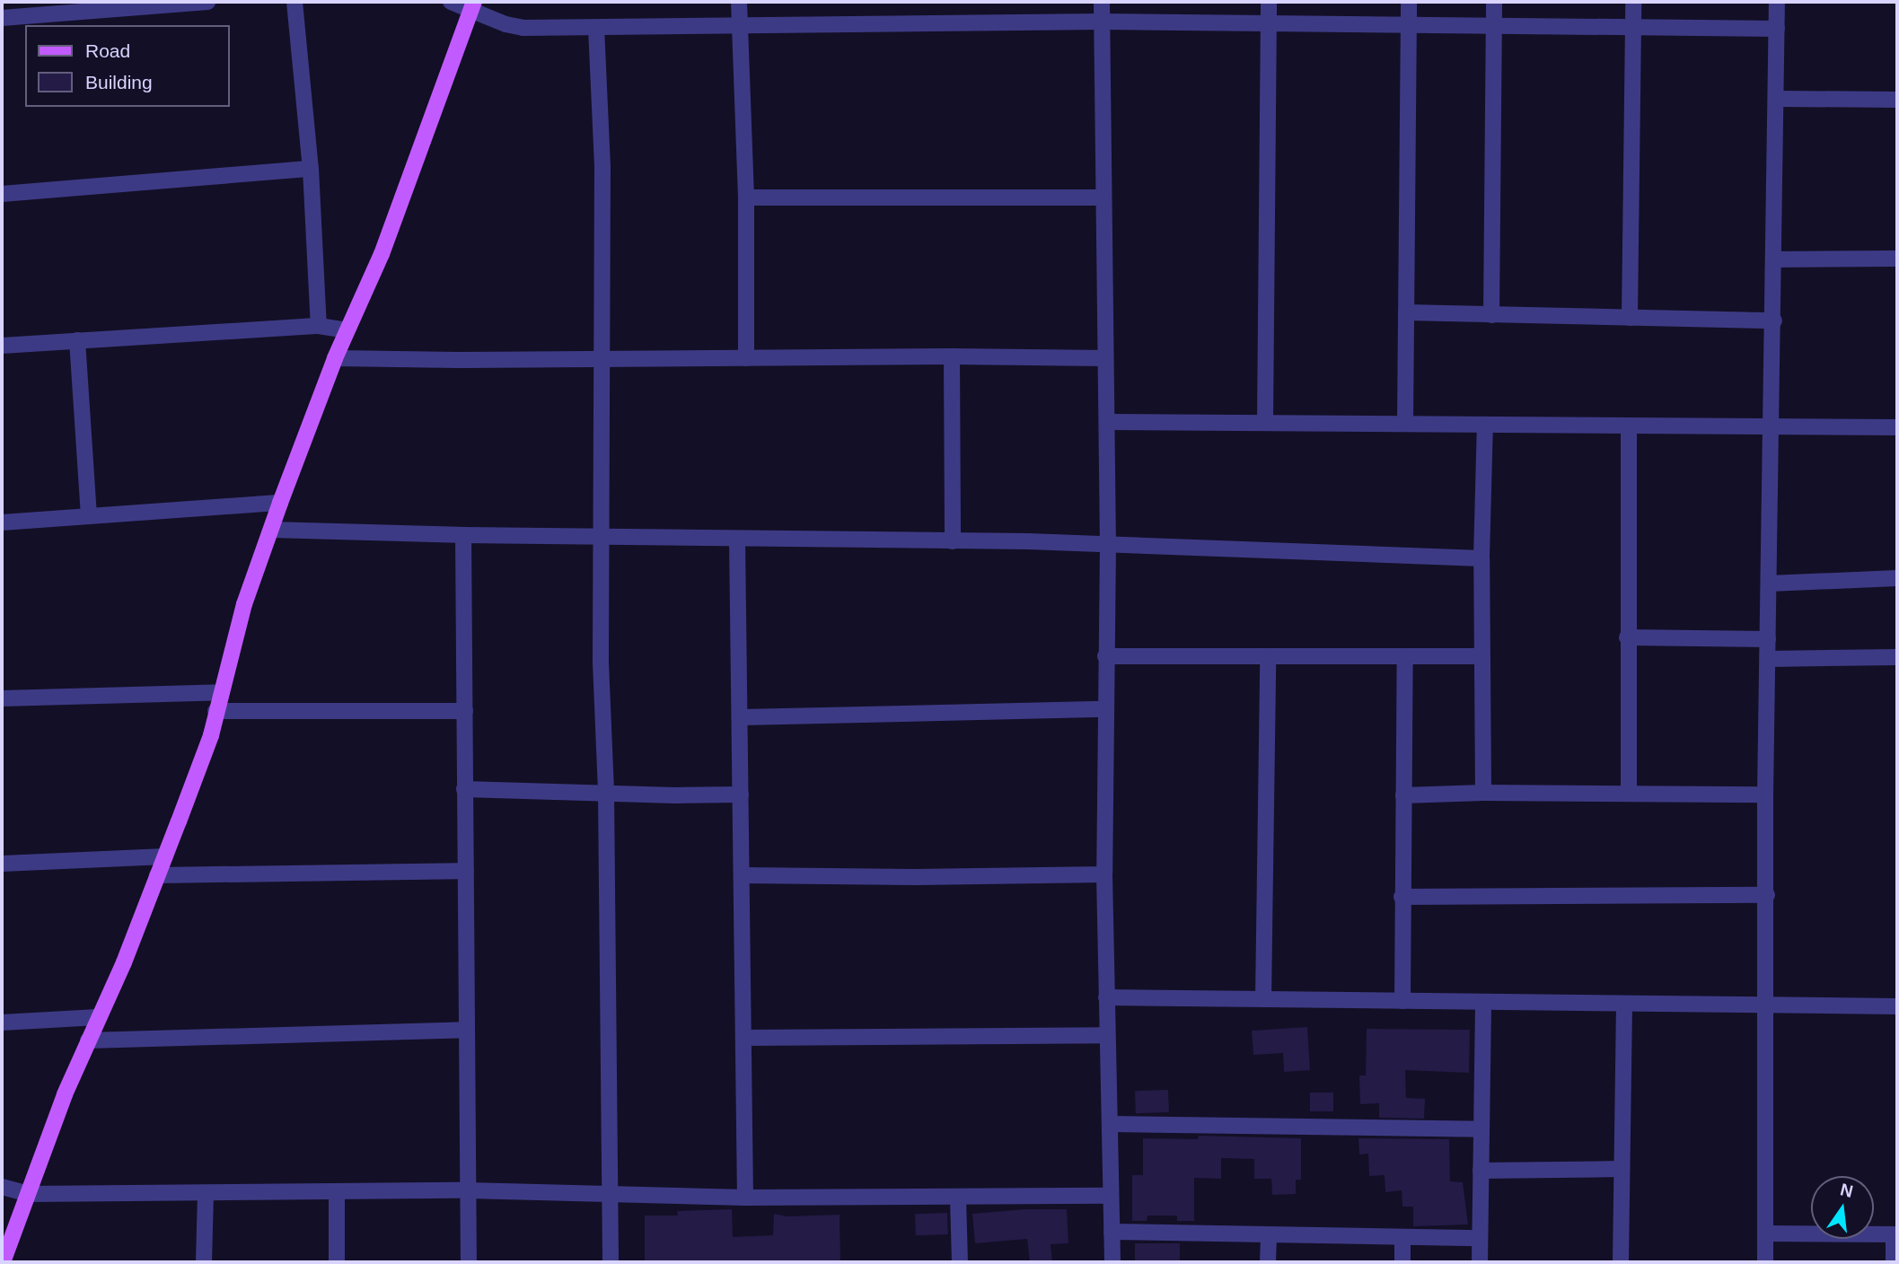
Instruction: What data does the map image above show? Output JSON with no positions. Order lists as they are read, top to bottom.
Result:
{
  "legend": ["Road", "Building"],
  "north": "top"
}
